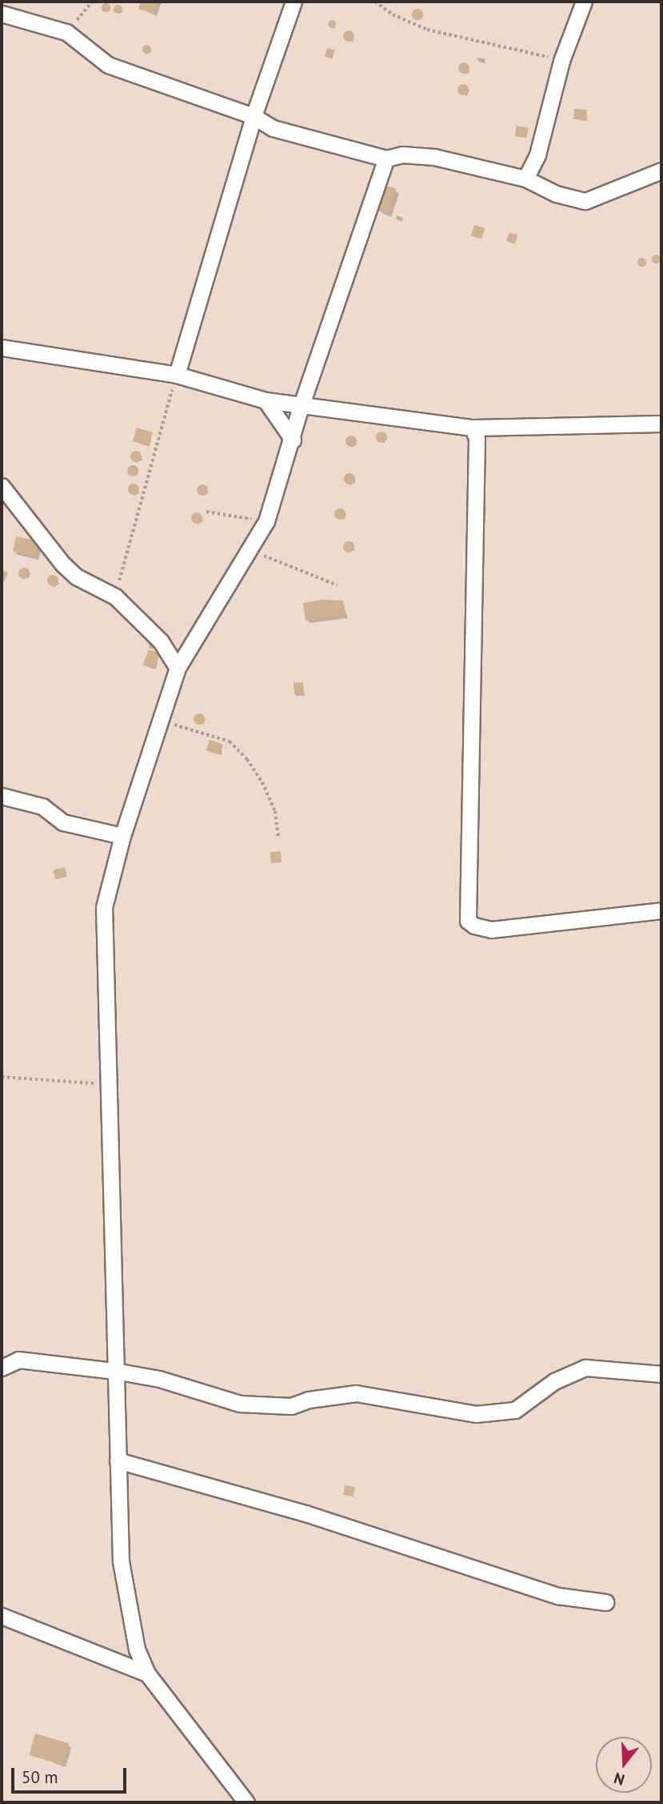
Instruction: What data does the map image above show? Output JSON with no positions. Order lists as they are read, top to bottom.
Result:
{
  "scale_bar": "50 m",
  "north": "bottom"
}
